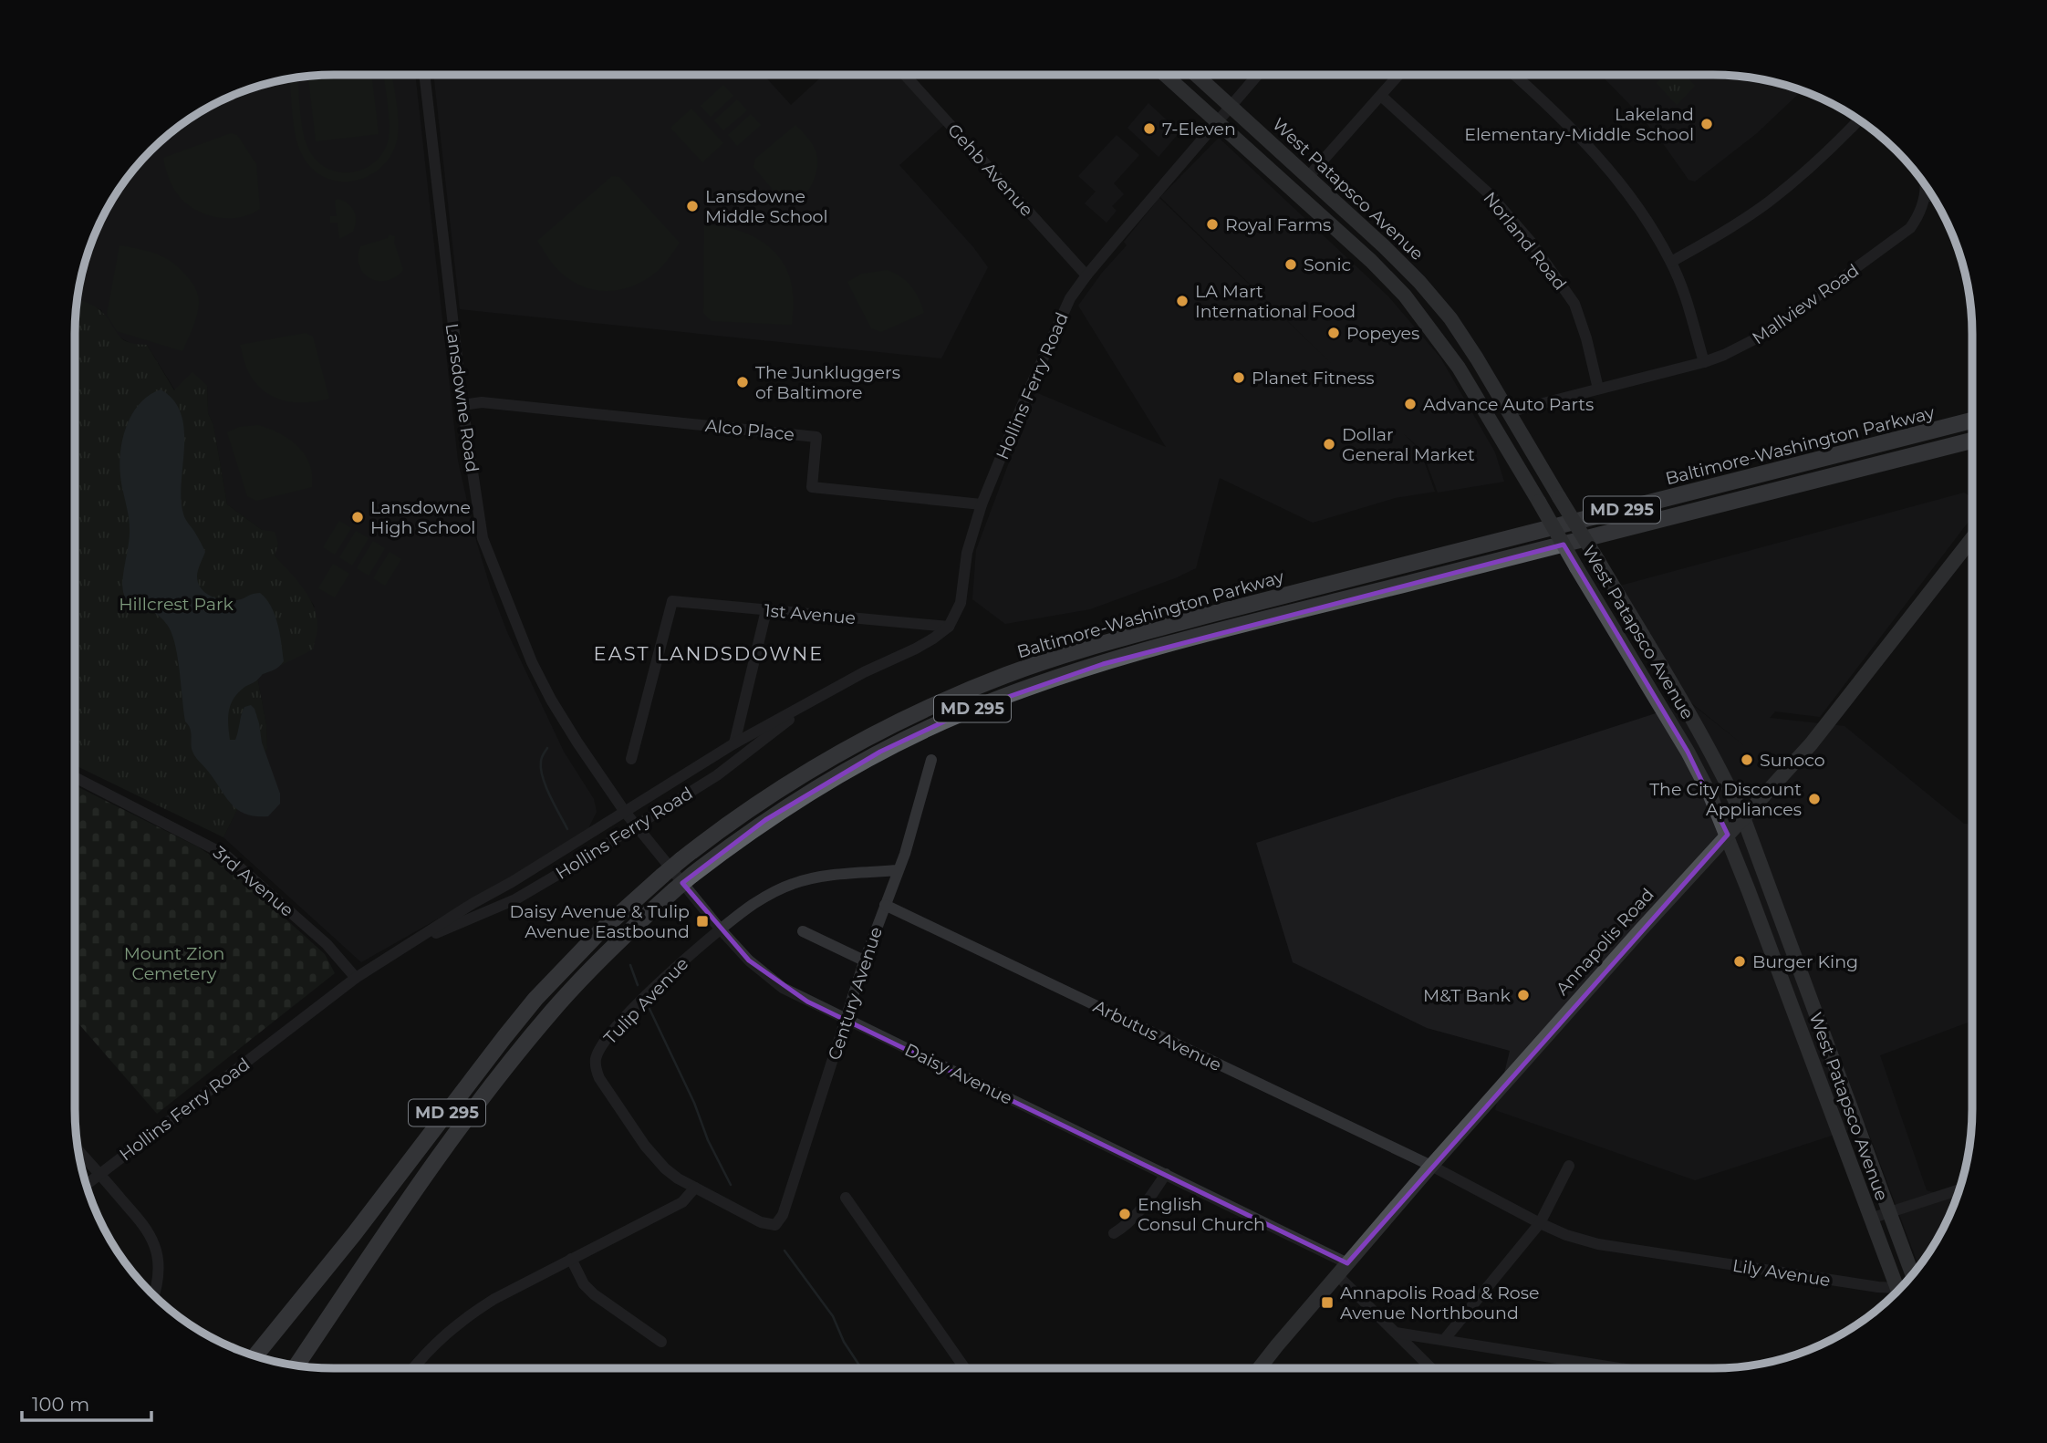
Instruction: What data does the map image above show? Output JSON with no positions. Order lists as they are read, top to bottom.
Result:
{
  "streets": {
    "highway": ["Baltimore-Washington Parkway", "MD 295"],
    "main road": ["West Patapsco Avenue", "Annapolis Road"],
    "street": [
      "Gehb Avenue",
      "Norland Road",
      "Mallview Road",
      "Hollins Ferry Road",
      "Lansdowne Road",
      "Alco Place",
      "1st Avenue",
      "3rd Avenue",
      "Century Avenue",
      "Tulip Avenue",
      "Arbutus Avenue",
      "Daisy Avenue",
      "Lily Avenue"
    ]
  },
  "crossings": [
    ["Gehb Avenue", "Hollins Ferry Road"],
    ["West Patapsco Avenue", "Mallview Road"],
    ["West Patapsco Avenue", "Hollins Ferry Road"],
    ["West Patapsco Avenue", "Annapolis Road"],
    ["West Patapsco Avenue", "Lily Avenue"],
    ["Norland Road", "Mallview Road"],
    ["Hollins Ferry Road", "Lansdowne Road"],
    ["Hollins Ferry Road", "Alco Place"],
    ["Hollins Ferry Road", "1st Avenue"],
    ["Hollins Ferry Road", "3rd Avenue"],
    ["Hollins Ferry Road", "Daisy Avenue"],
    ["Lansdowne Road", "Alco Place"],
    ["Lansdowne Road", "Daisy Avenue"],
    ["Annapolis Road", "Arbutus Avenue"],
    ["Annapolis Road", "Daisy Avenue"],
    ["Century Avenue", "Tulip Avenue"],
    ["Century Avenue", "Arbutus Avenue"],
    ["Century Avenue", "Daisy Avenue"],
    ["Tulip Avenue", "Daisy Avenue"],
    ["Arbutus Avenue", "Lily Avenue"]
  ],
  "districts": ["EAST LANDSDOWNE"],
  "parks": ["Hillcrest Park", "Mount Zion Cemetery"],
  "places": {
    "other": [
      "Lakeland Elementary-Middle School",
      "7-Eleven",
      "Lansdowne Middle School",
      "Royal Farms",
      "Sonic",
      "LA Mart International Food",
      "Popeyes",
      "Planet Fitness",
      "The Junkluggers of Baltimore",
      "Advance Auto Parts",
      "Dollar General Market",
      "Lansdowne High School",
      "Sunoco",
      "The City Discount Appliances",
      "Burger King",
      "M&T Bank",
      "English Consul Church"
    ],
    "transit": ["Daisy Avenue & Tulip Avenue Eastbound", "Annapolis Road & Rose Avenue Northbound"]
  },
  "scale_bar": "100 m"
}
